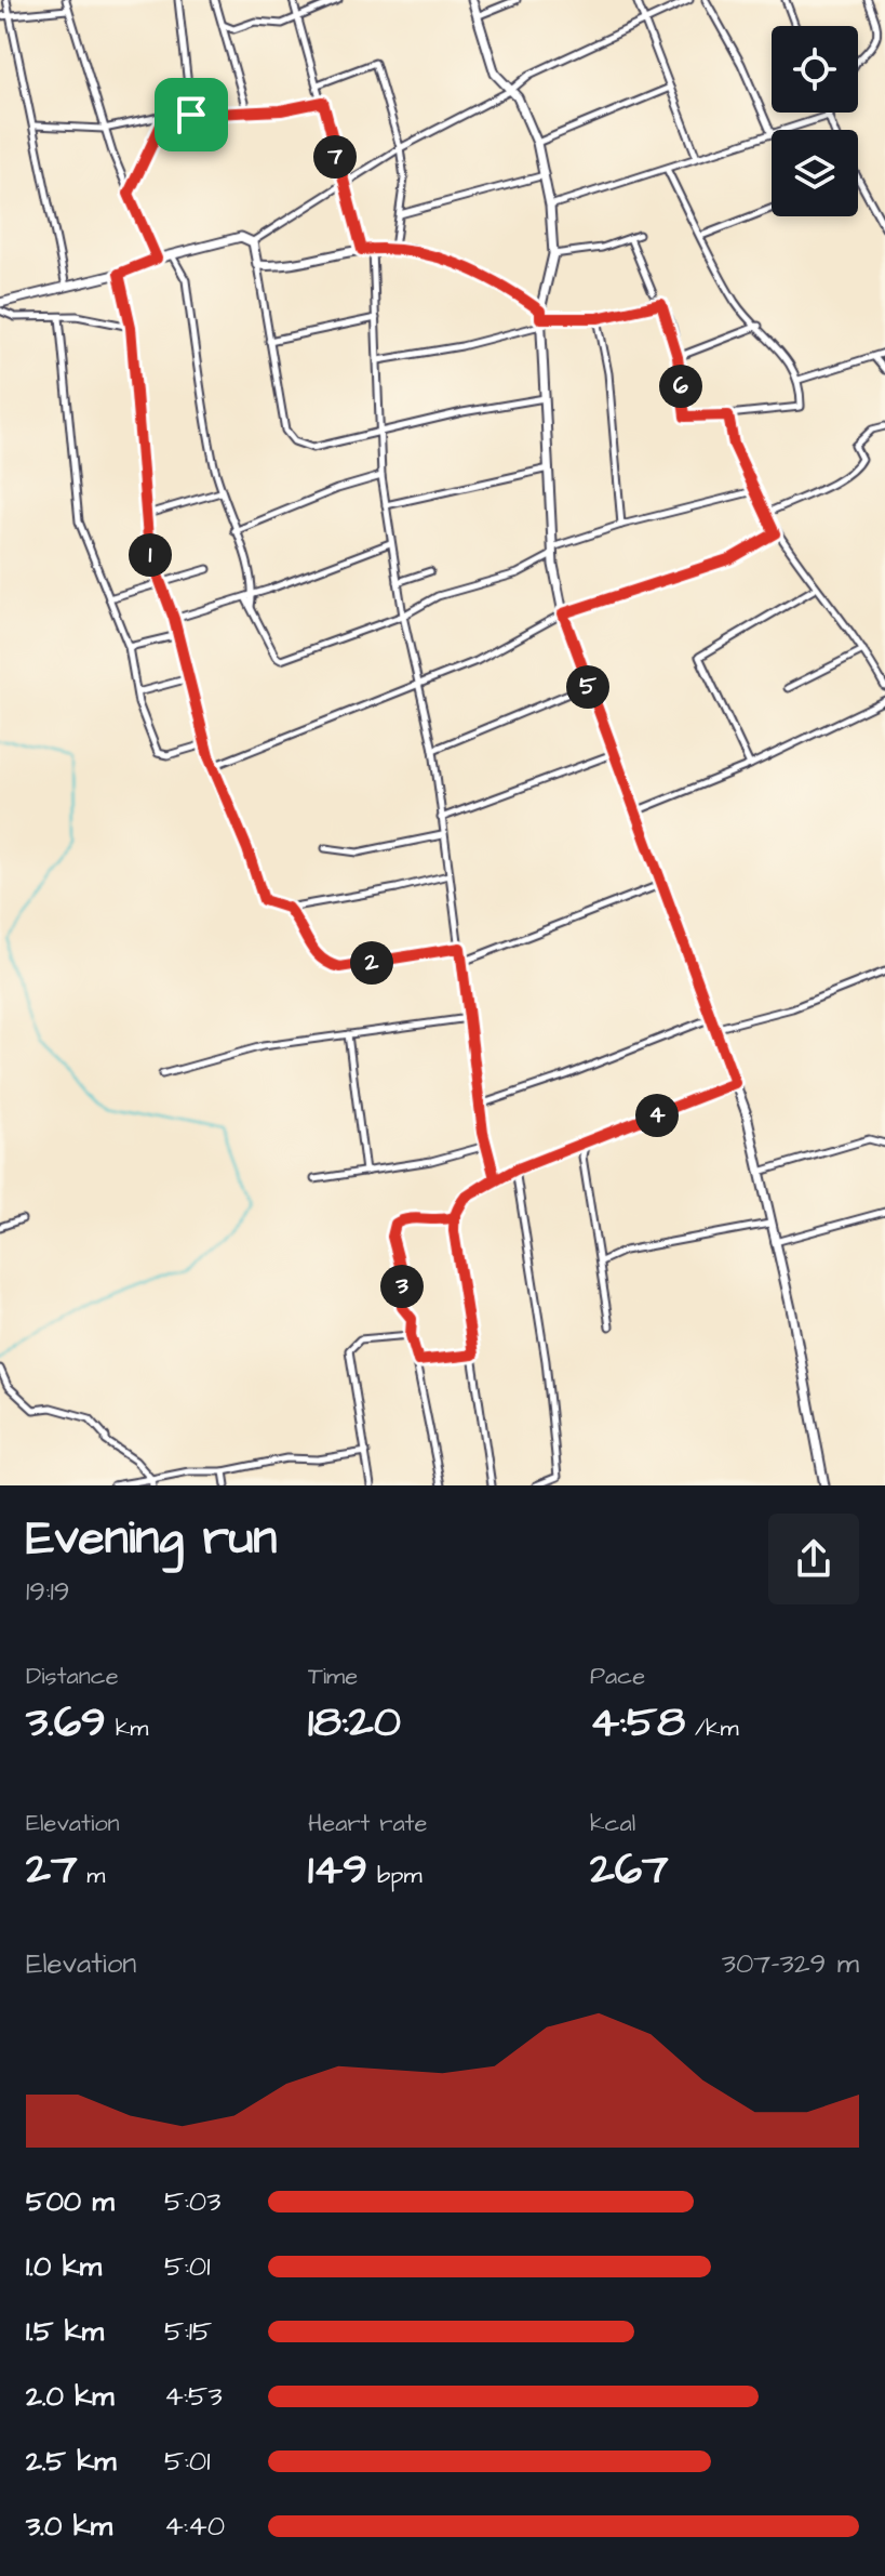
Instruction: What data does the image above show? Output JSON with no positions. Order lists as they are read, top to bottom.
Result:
{
  "page": {
    "pins": [
      "7",
      "6",
      "1",
      "5",
      "2",
      "4",
      "3"
    ],
    "heading": ["Evening run", "19:19"],
    "stats": [
      ["Distance", "3.69 km"],
      ["Time", "18:20"],
      ["Pace", "4:58 /km"],
      ["Elevation", "27 m"],
      ["Heart rate", "149 bpm"],
      ["kcal", "267"]
    ],
    "chart": ["Elevation", "307–329 m"],
    "list": [
      {
        "name": "500 m",
        "note": "5:03"
      },
      {
        "name": "1.0 km",
        "note": "5:01"
      },
      {
        "name": "1.5 km",
        "note": "5:15"
      },
      {
        "name": "2.0 km",
        "note": "4:53"
      },
      {
        "name": "2.5 km",
        "note": "5:01"
      },
      {
        "name": "3.0 km",
        "note": "4:40"
      }
    ]
  }
}
